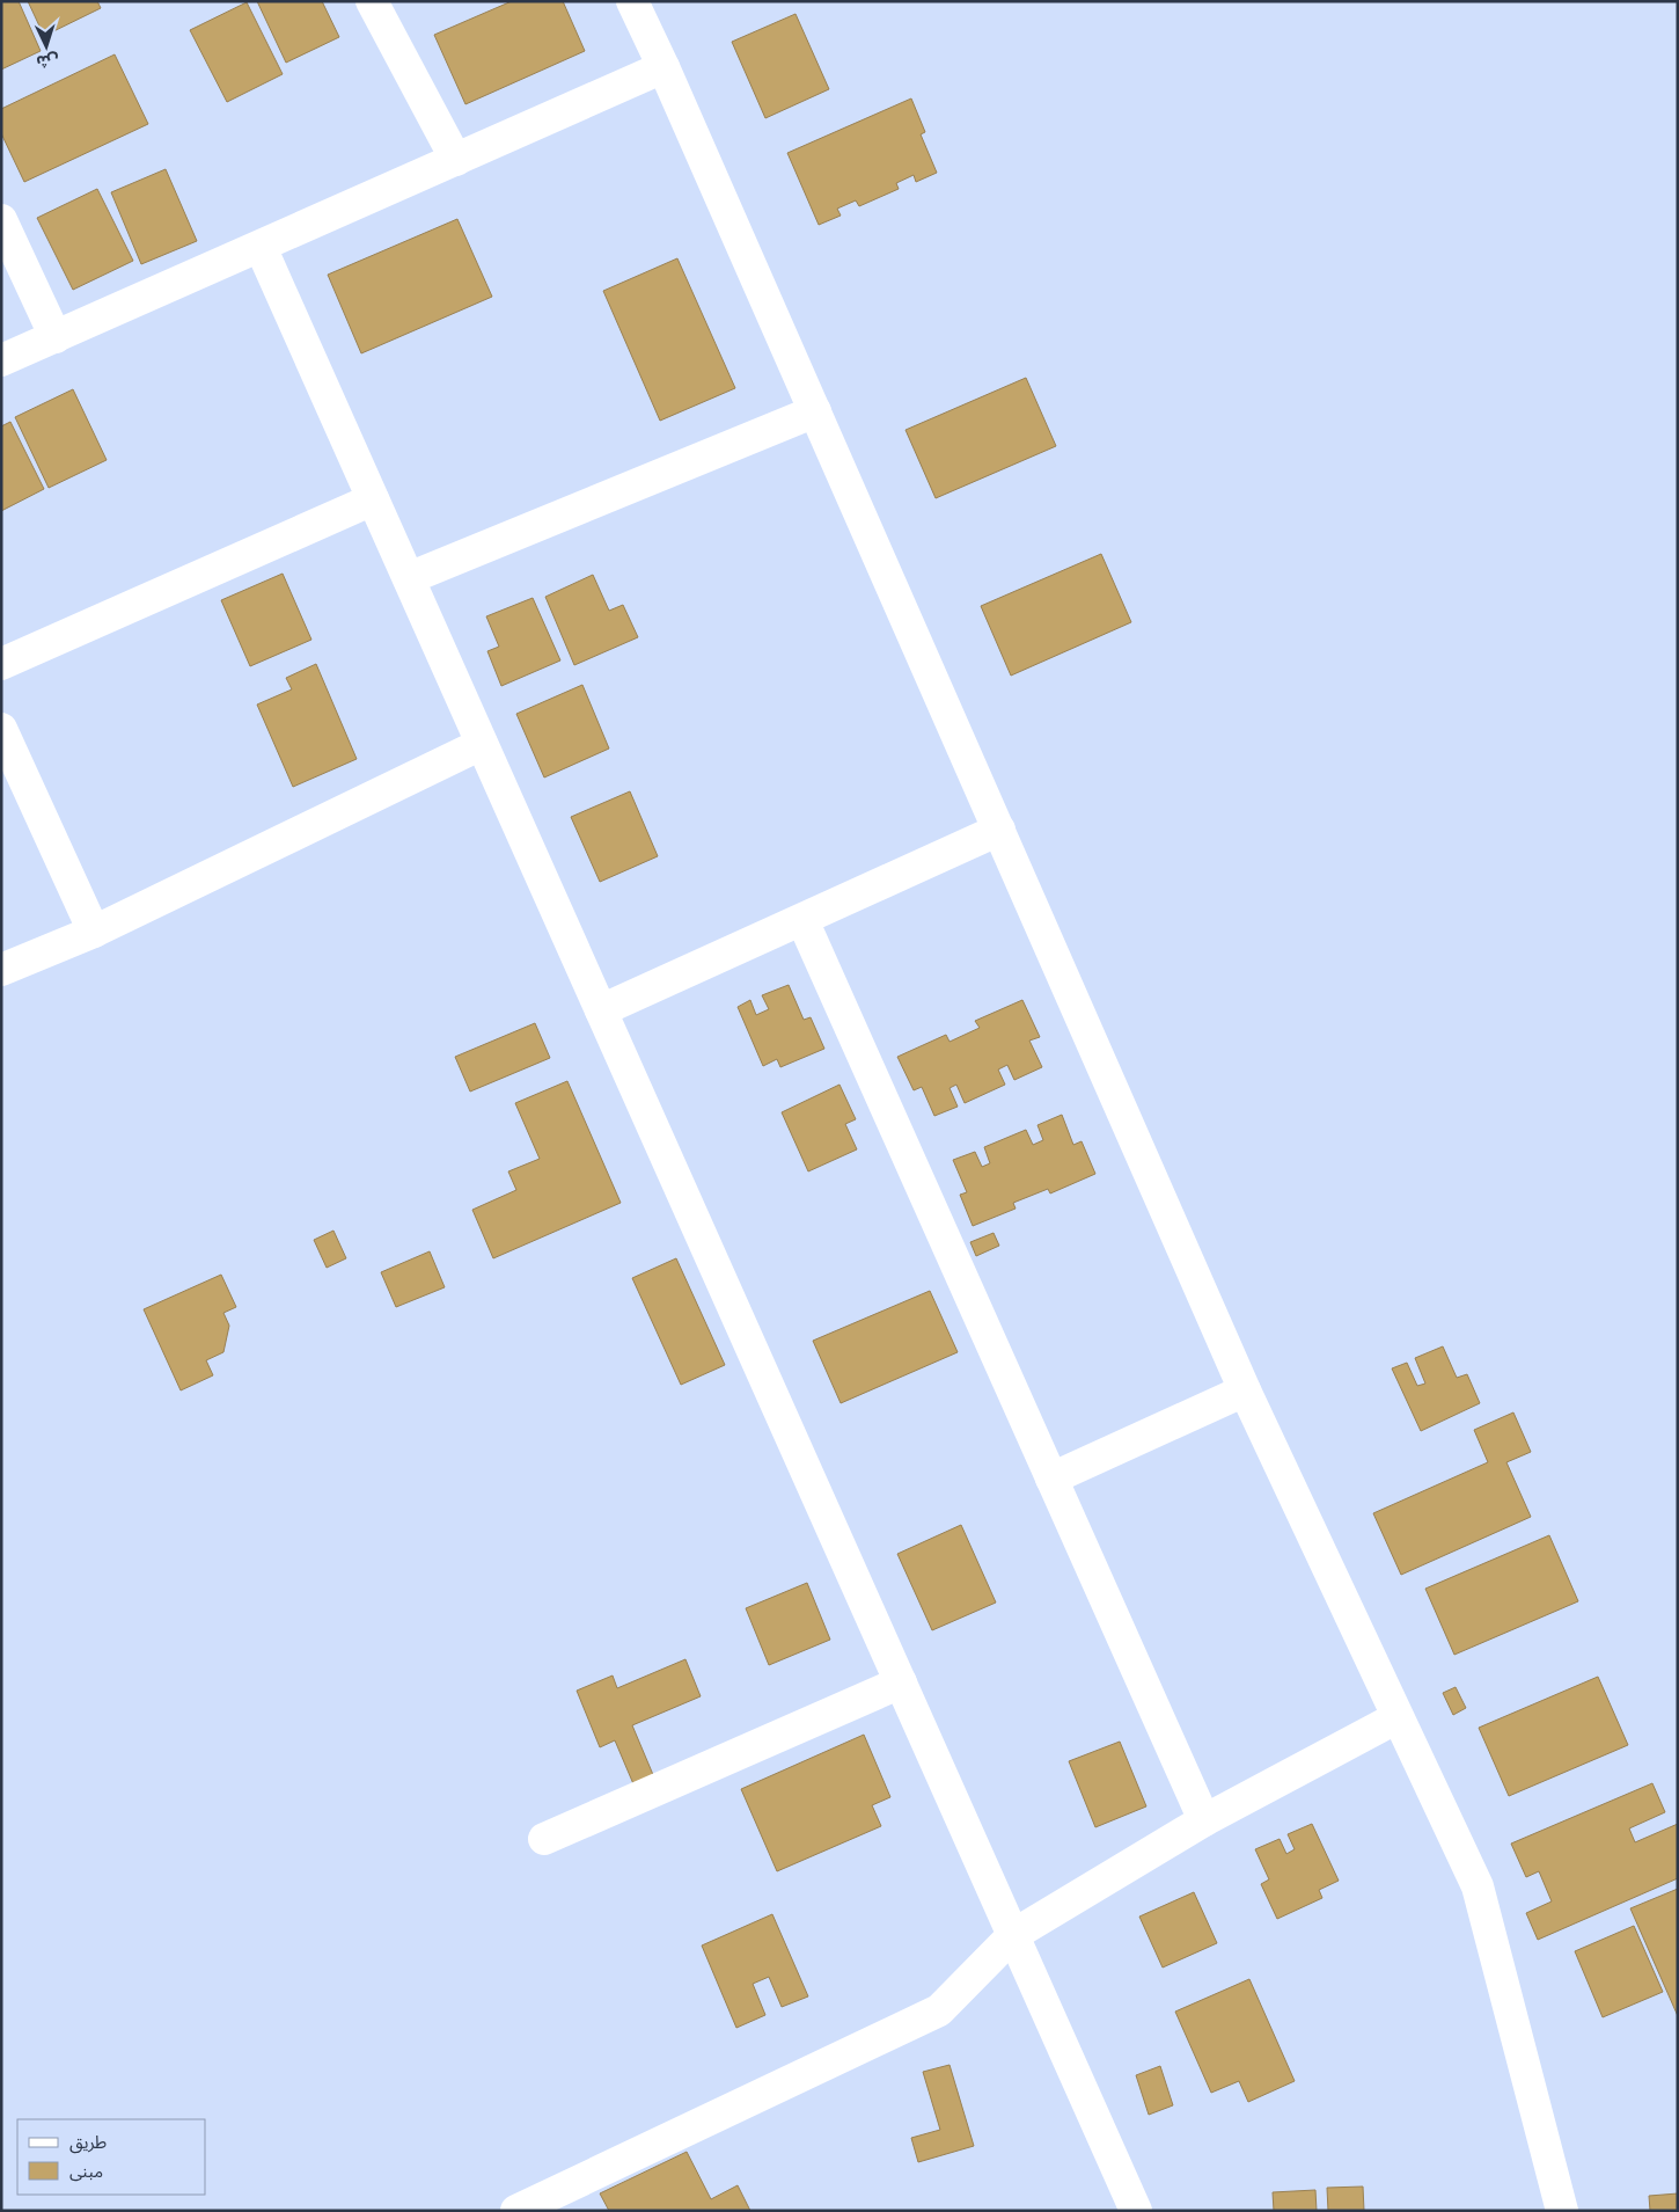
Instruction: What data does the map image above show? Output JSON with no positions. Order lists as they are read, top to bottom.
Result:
{
  "legend": ["طريق", "مبنى"],
  "north": "bottom"
}
